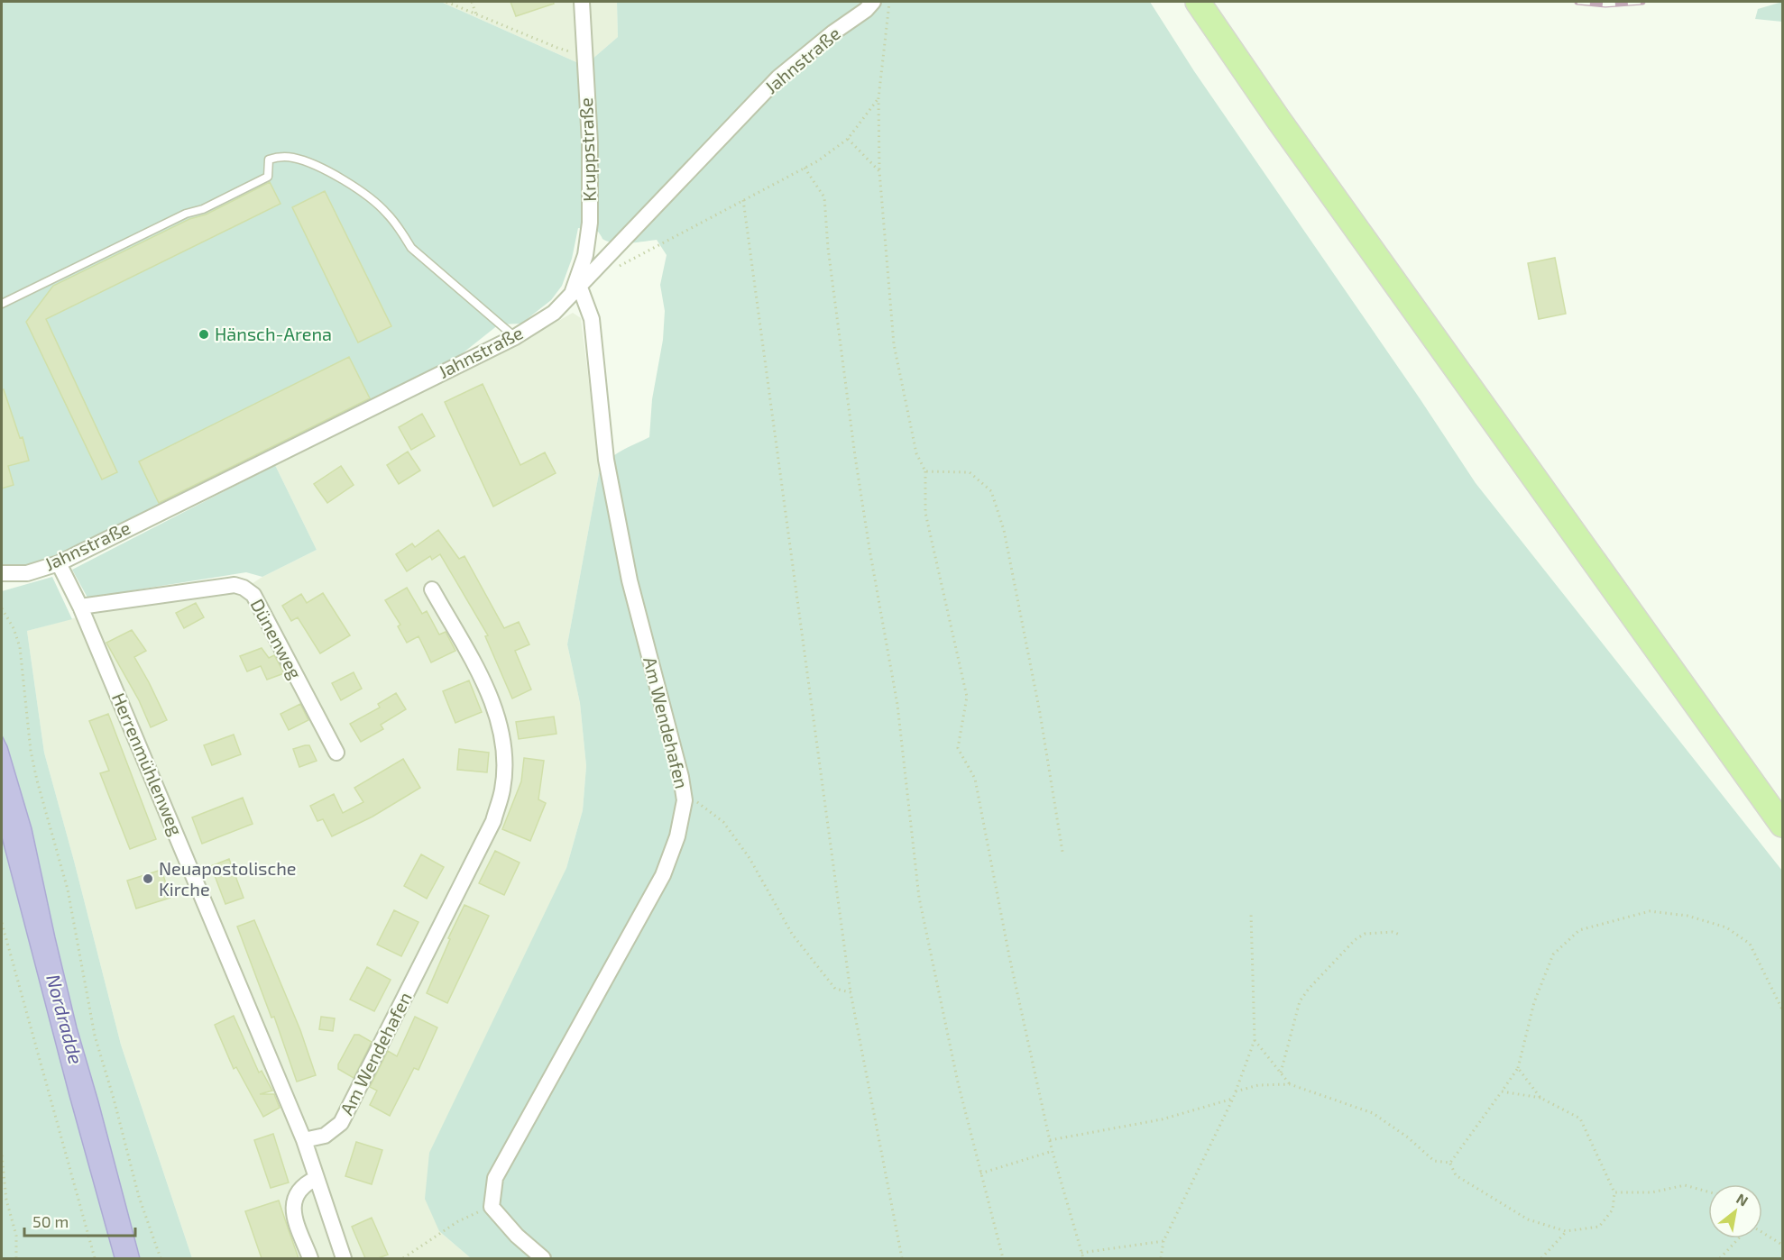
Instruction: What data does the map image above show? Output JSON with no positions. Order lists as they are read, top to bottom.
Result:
{
  "streets": {
    "street": [
      "Jahnstraße",
      "Kruppstraße",
      "Dünenweg",
      "Am Wendehafen",
      "Herrenmühlenweg"
    ]
  },
  "crossings": [
    ["Jahnstraße", "Kruppstraße"],
    ["Jahnstraße", "Am Wendehafen"],
    ["Jahnstraße", "Herrenmühlenweg"],
    ["Kruppstraße", "Am Wendehafen"],
    ["Dünenweg", "Herrenmühlenweg"],
    ["Am Wendehafen", "Herrenmühlenweg"]
  ],
  "water": ["Nordradde"],
  "places": ["Hänsch-Arena", "Neuapostolische Kirche"],
  "scale_bar": "50 m",
  "north": "top right"
}
